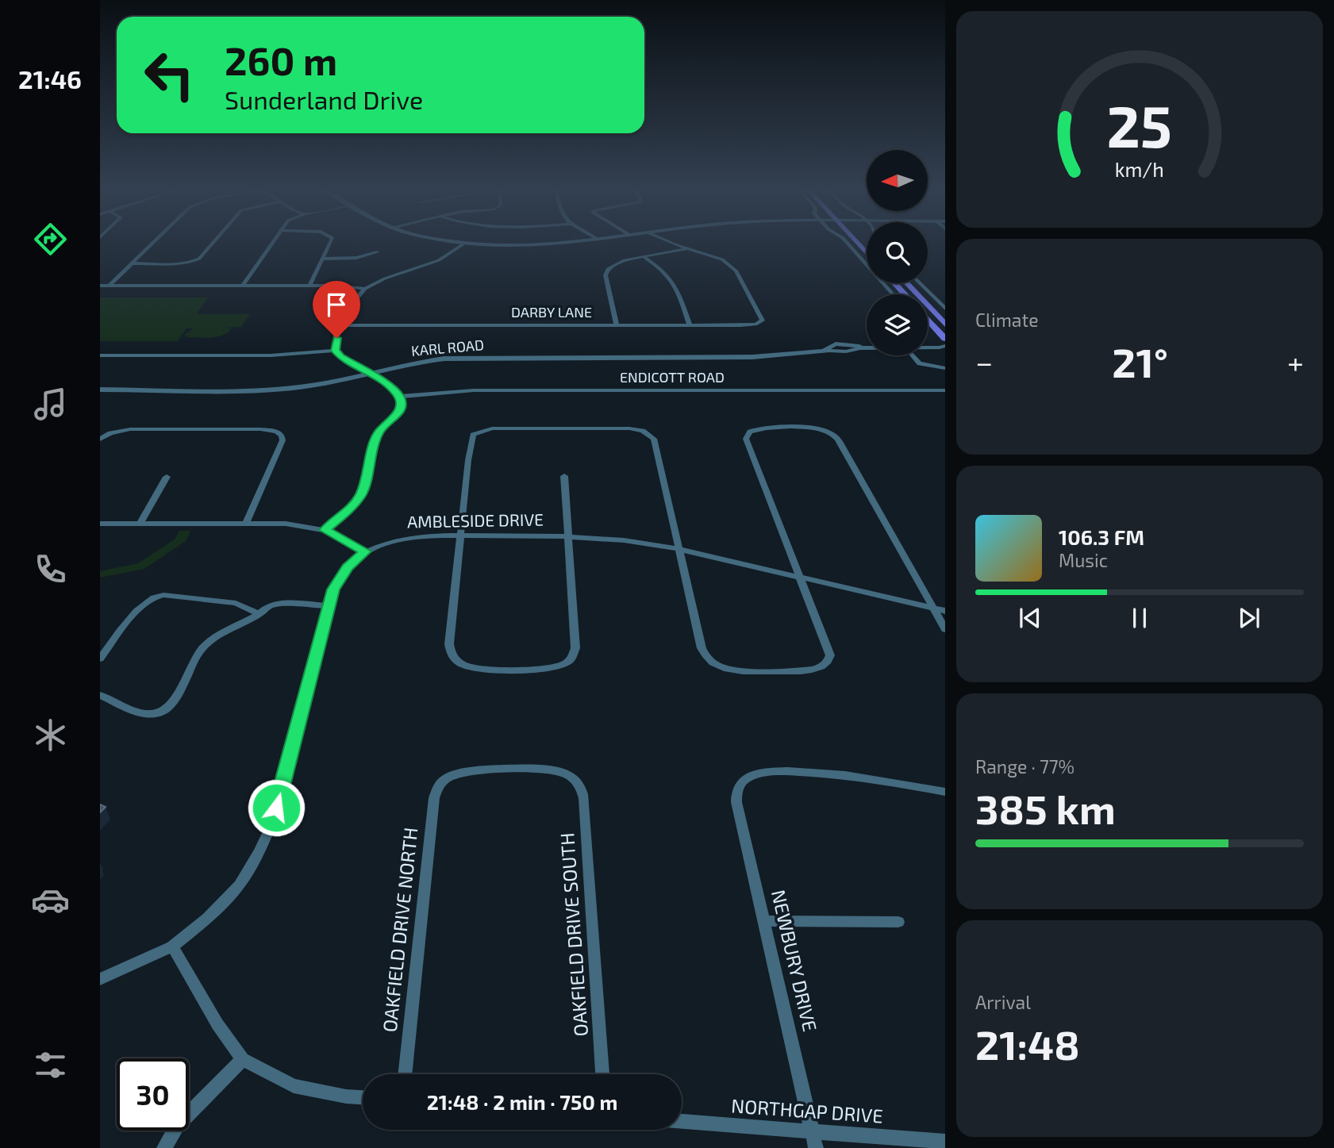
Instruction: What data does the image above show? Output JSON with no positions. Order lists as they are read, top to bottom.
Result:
{
  "streets": {
    "street": [
      "DARBY LANE",
      "KARL ROAD",
      "ENDICOTT ROAD",
      "AMBLESIDE DRIVE",
      "OAKFIELD DRIVE NORTH",
      "OAKFIELD DRIVE SOUTH",
      "NEWBURY DRIVE",
      "NORTHGAP DRIVE"
    ]
  },
  "crossings": [
    ["OAKFIELD DRIVE NORTH", "OAKFIELD DRIVE SOUTH"],
    ["NEWBURY DRIVE", "NORTHGAP DRIVE"]
  ],
  "north": "left",
  "page": {
    "tabs": "21:46",
    "turn": ["260 m", "Sunderland Drive"],
    "tile": [
      "Climate",
      ["Range · 77%", "385 km"],
      ["Arrival", "21:48"]
    ],
    "heat": ["−", "21°", "+"],
    "song": ["106.3 FM", "Music"],
    "limit": "30",
    "trip": "21:48 · 2 min · 750 m",
    "gauge": ["25", "km/h"]
  }
}
